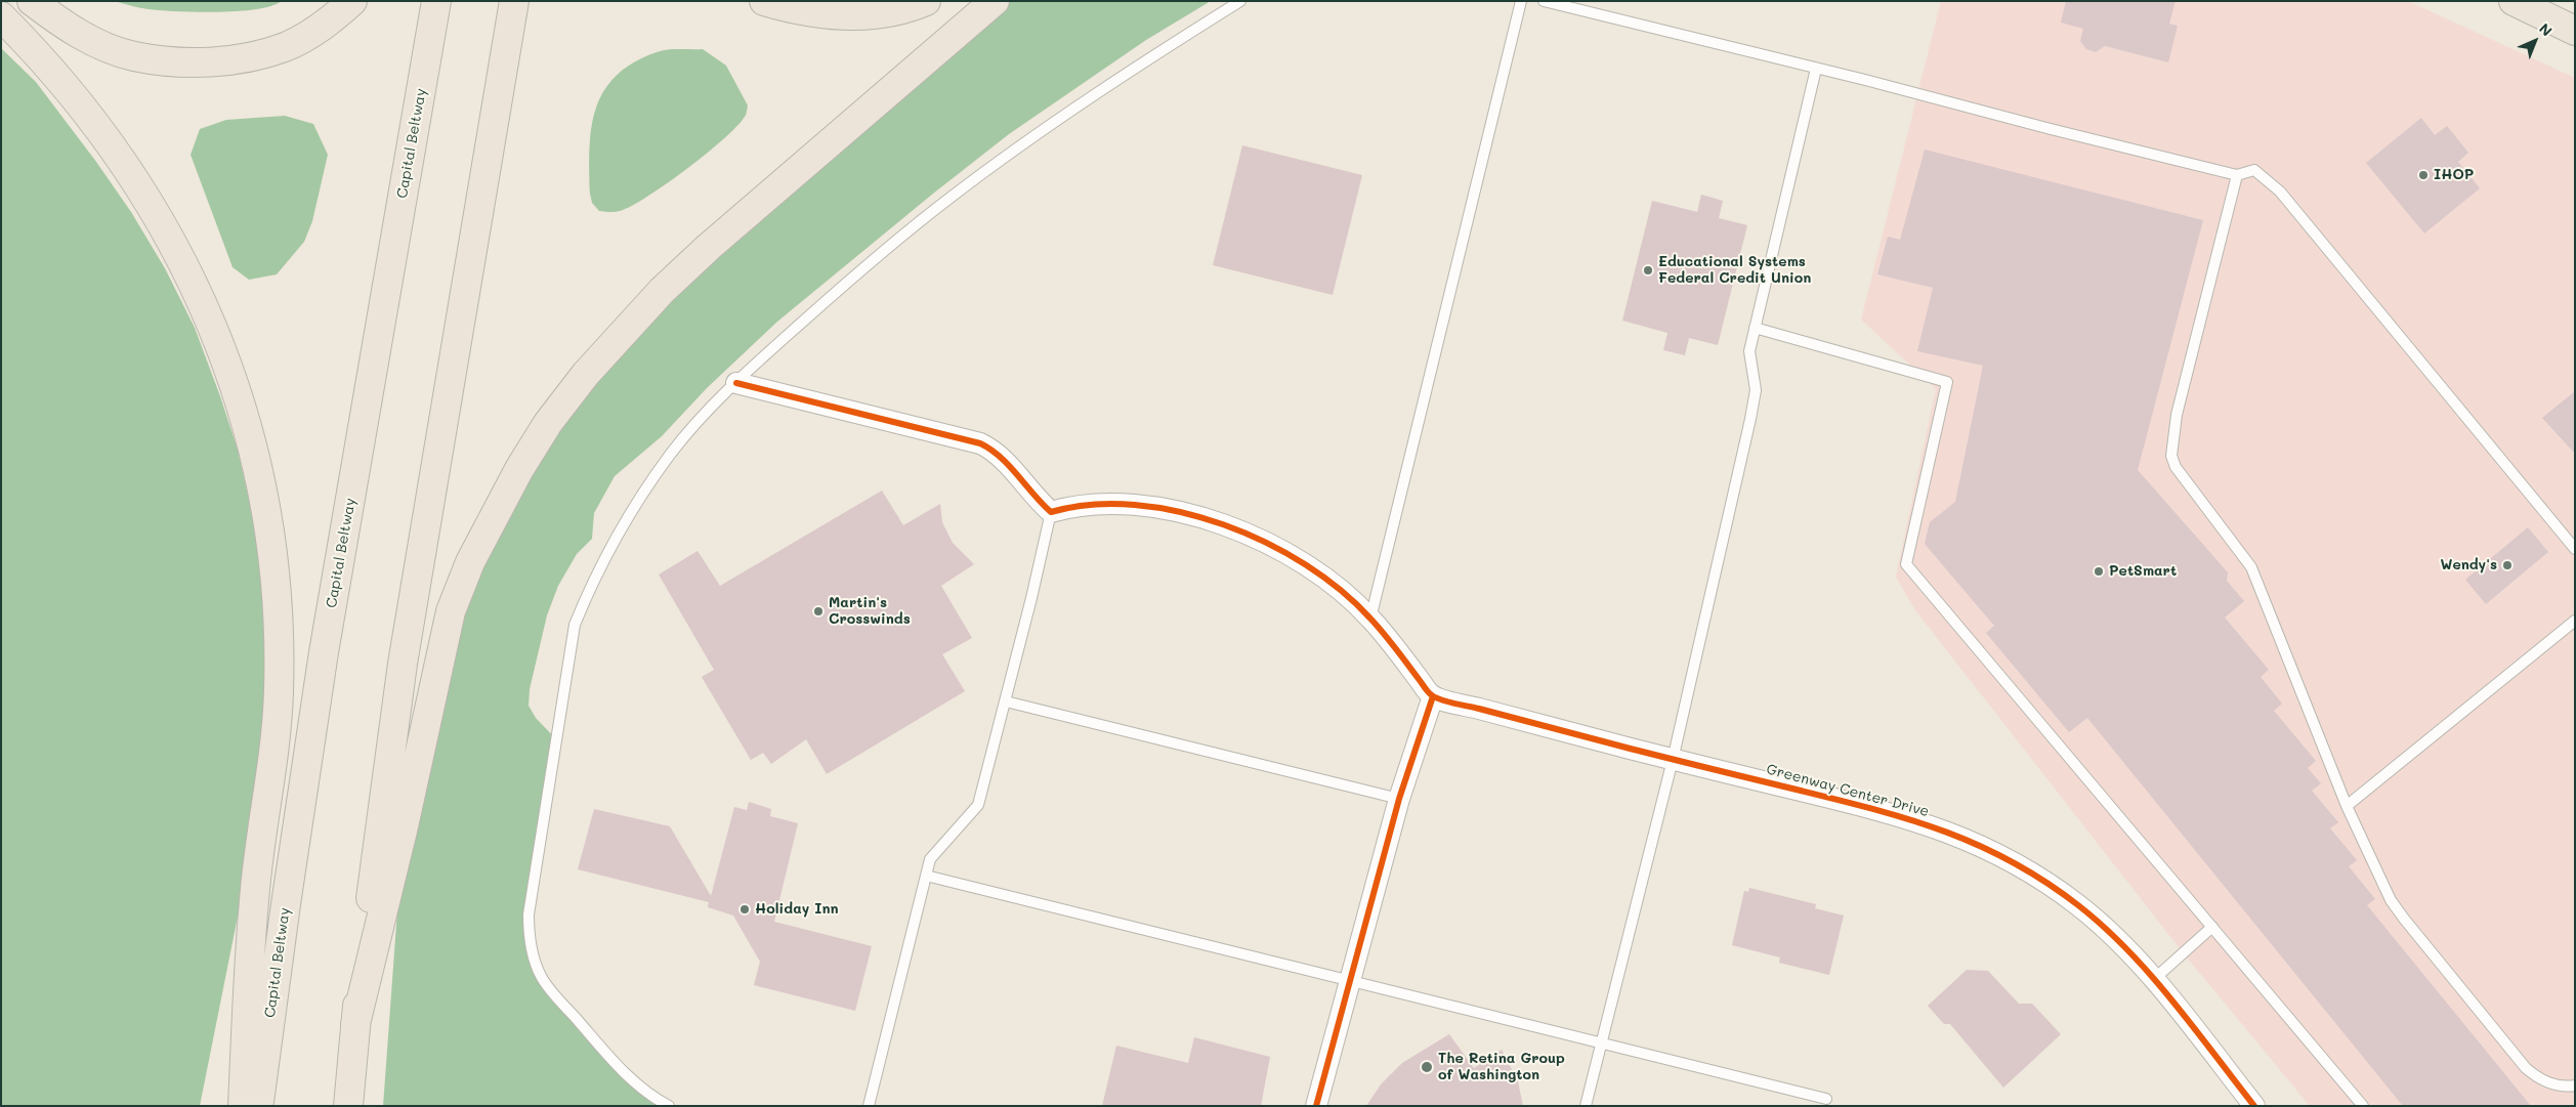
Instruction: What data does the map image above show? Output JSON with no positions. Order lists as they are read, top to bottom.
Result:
{
  "streets": {
    "highway": ["Capital Beltway"],
    "street": ["Greenway Center Drive"]
  },
  "places": [
    "IHOP",
    "Educational Systems Federal Credit Union",
    "Wendy's",
    "PetSmart",
    "Martin's Crosswinds",
    "Holiday Inn",
    "The Retina Group of Washington"
  ],
  "north": "top right"
}
